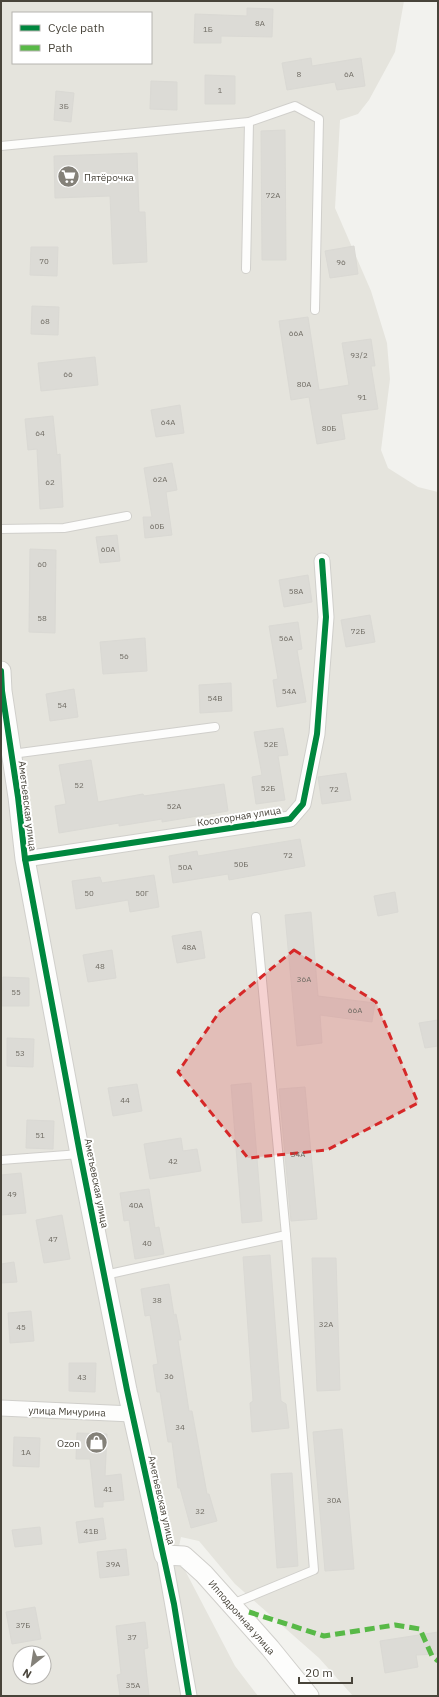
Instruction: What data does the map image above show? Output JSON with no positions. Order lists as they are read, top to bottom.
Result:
{
  "streets": {
    "street": [
      "Аметьевская улица",
      "Косогорная улица",
      "улица Мичурина",
      "Ипподромная улица"
    ]
  },
  "crossings": [
    ["Аметьевская улица", "Косогорная улица"],
    ["Аметьевская улица", "улица Мичурина"],
    ["Аметьевская улица", "Ипподромная улица"]
  ],
  "places": {
    "supermarket": ["Пятёрочка"],
    "shop": ["Ozon"]
  },
  "house_numbers": [
    "8А",
    "1Б",
    "8",
    "6А",
    "1",
    "3Б",
    "72А",
    "70",
    "96",
    "68",
    "66А",
    "93/2",
    "66",
    "80А",
    "91",
    "64А",
    "80Б",
    "64",
    "62А",
    "62",
    "60Б",
    "60А",
    "60",
    "58А",
    "58",
    "72Б",
    "56А",
    "56",
    "54А",
    "54В",
    "54",
    "52Е",
    "52",
    "52Б",
    "72",
    "52А",
    "72",
    "50Б",
    "50А",
    "50",
    "50Г",
    "48А",
    "48",
    "36А",
    "55",
    "66А",
    "53",
    "44",
    "51",
    "34А",
    "42",
    "49",
    "40А",
    "47",
    "40",
    "38",
    "32А",
    "45",
    "36",
    "43",
    "34",
    "1А",
    "41",
    "30А",
    "32",
    "41В",
    "39А",
    "37Б",
    "37",
    "35А"
  ],
  "legend": ["Cycle path", "Path"],
  "scale_bar": "20 m",
  "north": "bottom left"
}
